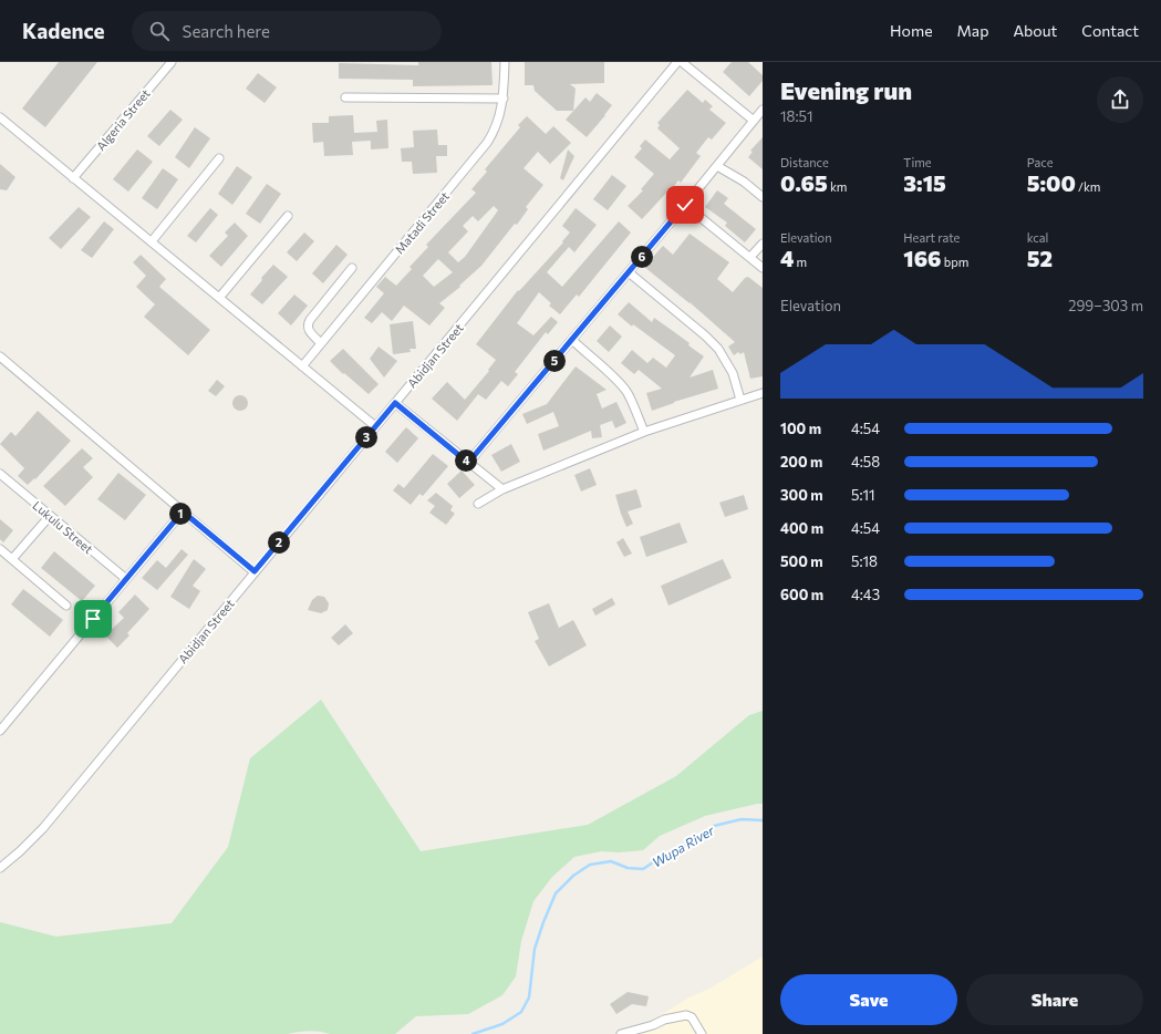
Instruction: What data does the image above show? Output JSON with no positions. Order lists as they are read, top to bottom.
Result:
{
  "streets": {
    "street": [
      "Algeria Street",
      "Matadi Street",
      "Abidjan Street",
      "Lukulu Street"
    ]
  },
  "water": ["Wupa River"],
  "page": {
    "header": "Kadence",
    "search": "Search here",
    "nav": [
      "Home",
      "Map",
      "About",
      "Contact"
    ],
    "heading": ["Evening run", "18:51"],
    "stats": [
      ["Distance", "0.65 km"],
      ["Time", "3:15"],
      ["Pace", "5:00 /km"],
      ["Elevation", "4 m"],
      ["Heart rate", "166 bpm"],
      ["kcal", "52"]
    ],
    "pins": [
      "6",
      "5",
      "3",
      "4",
      "1",
      "2"
    ],
    "chart": ["Elevation", "299–303 m"],
    "list": [
      {
        "name": "100 m",
        "note": "4:54"
      },
      {
        "name": "200 m",
        "note": "4:58"
      },
      {
        "name": "300 m",
        "note": "5:11"
      },
      {
        "name": "400 m",
        "note": "4:54"
      },
      {
        "name": "500 m",
        "note": "5:18"
      },
      {
        "name": "600 m",
        "note": "4:43"
      }
    ],
    "buttons": ["Save", "Share"]
  }
}
